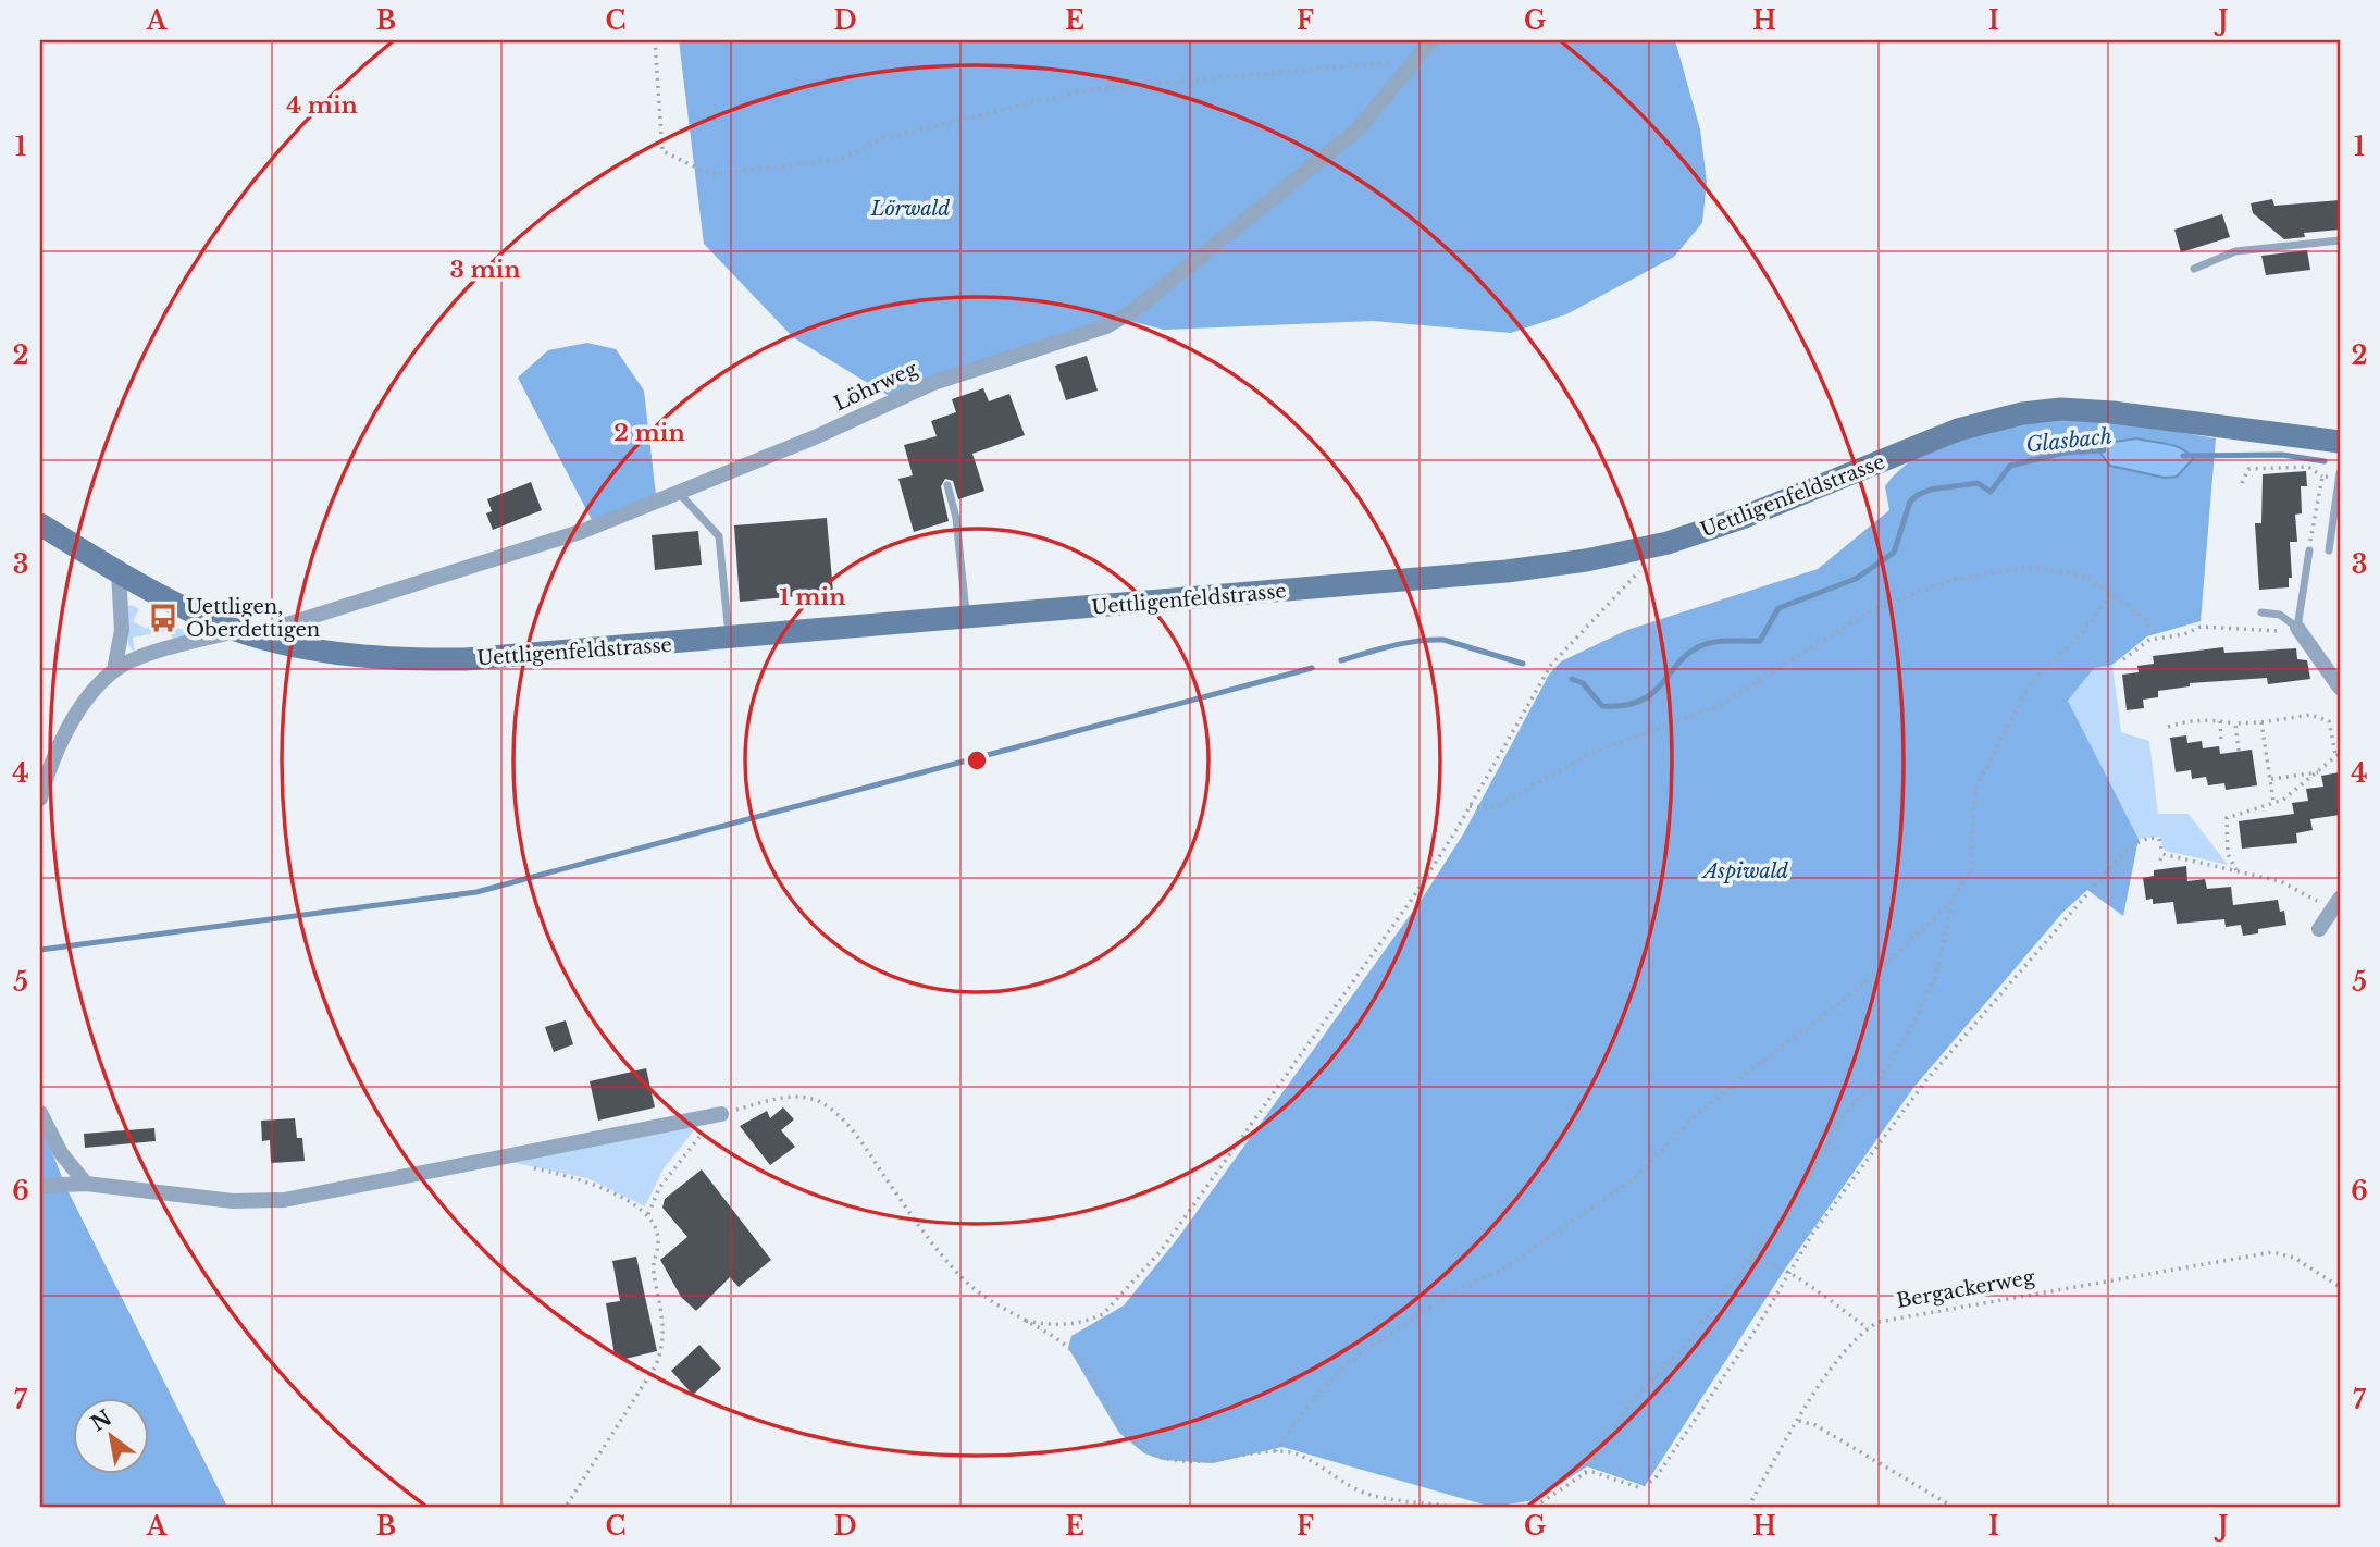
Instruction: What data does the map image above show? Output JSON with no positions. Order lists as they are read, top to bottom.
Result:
{
  "streets": {
    "main road": ["Uettligenfeldstrasse"],
    "street": ["Löhrweg"],
    "path": ["Bergackerweg"]
  },
  "crossings": [
    ["Löhrweg", "Uettligenfeldstrasse"]
  ],
  "water": ["Glasbach"],
  "parks": ["Lörwald", "Aspiwald"],
  "places": {
    "bus stop": ["Uettligen, Oberdettigen"]
  },
  "north": "top left",
  "grid": {
    "columns": [
      "A",
      "B",
      "C",
      "D",
      "E",
      "F",
      "G",
      "H",
      "I",
      "J"
    ],
    "rows": [
      "1",
      "2",
      "3",
      "4",
      "5",
      "6",
      "7"
    ]
  },
  "rings": [
    "4 min",
    "3 min",
    "2 min",
    "1 min"
  ]
}
